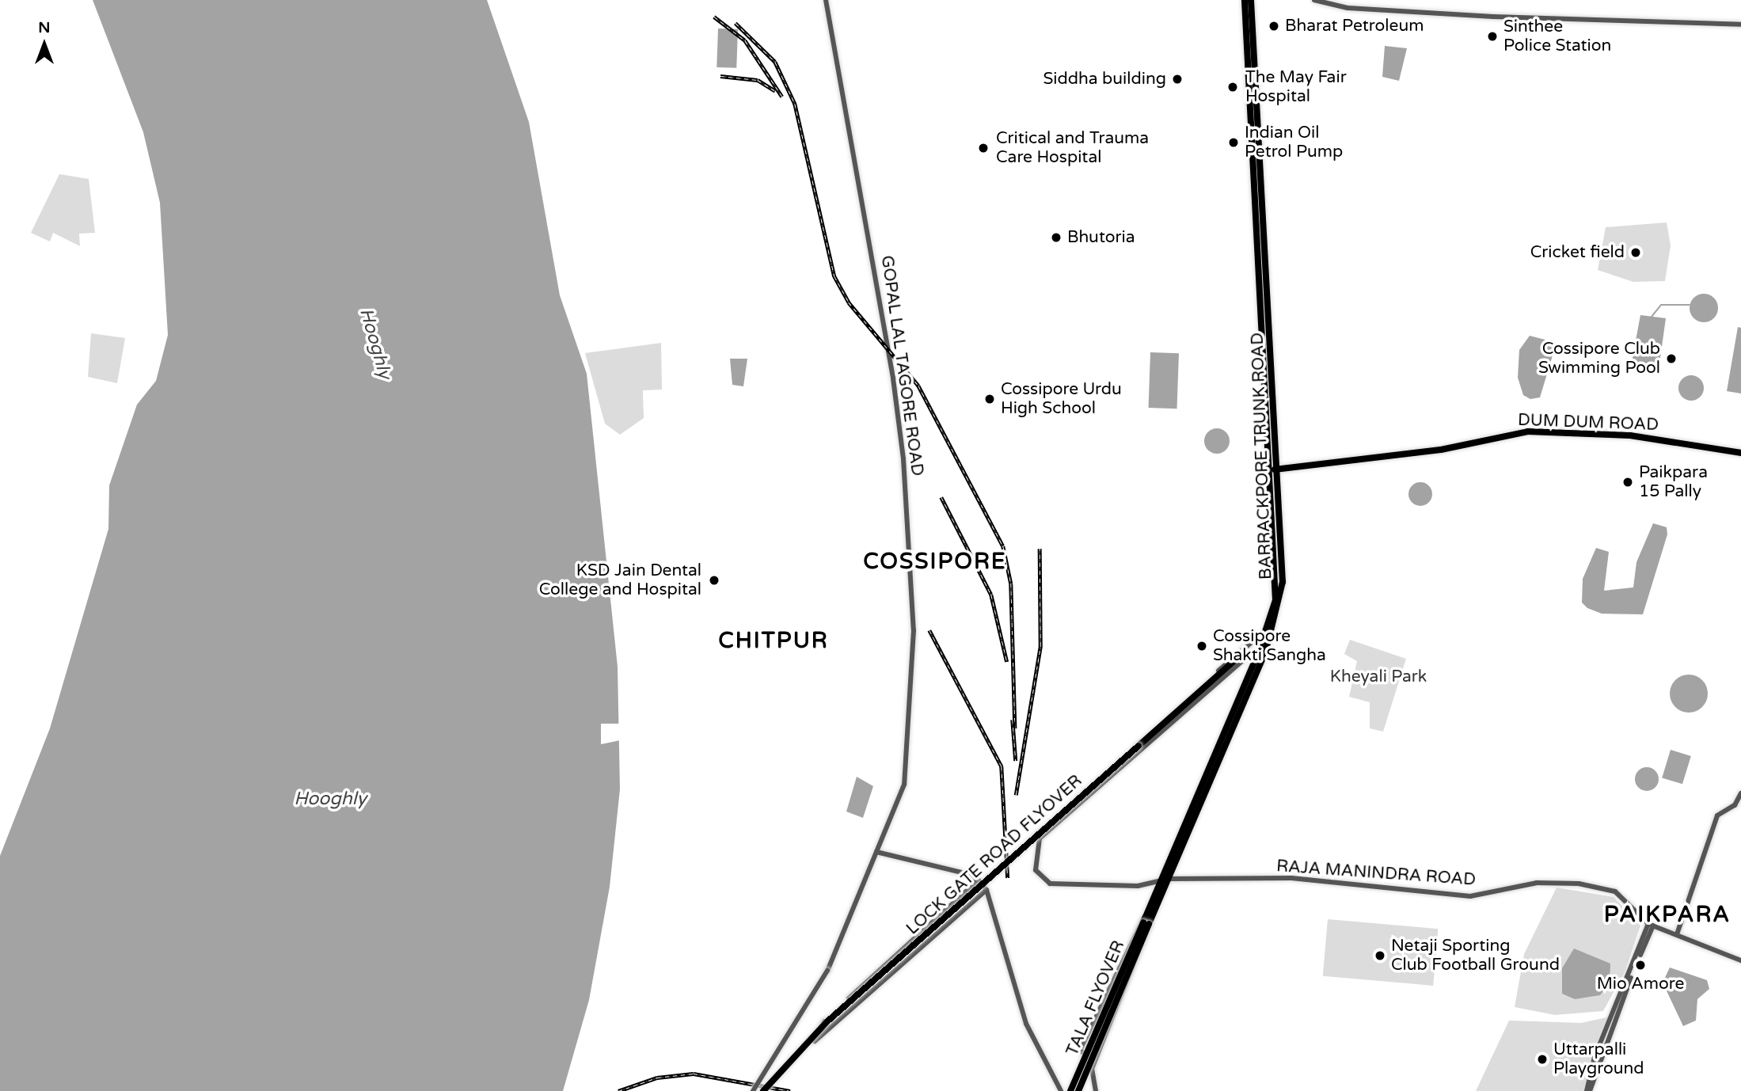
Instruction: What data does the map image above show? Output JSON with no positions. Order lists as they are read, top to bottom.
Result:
{
  "streets": {
    "main road": [
      "DUM DUM ROAD",
      "BARRACKPORE TRUNK ROAD",
      "LOCK GATE ROAD FLYOVER",
      "TALA FLYOVER"
    ],
    "street": ["GOPAL LAL TAGORE ROAD", "RAJA MANINDRA ROAD"]
  },
  "crossings": [
    ["DUM DUM ROAD", "BARRACKPORE TRUNK ROAD"],
    ["BARRACKPORE TRUNK ROAD", "LOCK GATE ROAD FLYOVER"],
    ["BARRACKPORE TRUNK ROAD", "RAJA MANINDRA ROAD"],
    ["BARRACKPORE TRUNK ROAD", "TALA FLYOVER"]
  ],
  "districts": ["COSSIPORE", "CHITPUR", "PAIKPARA"],
  "water": ["Hooghly"],
  "parks": ["Kheyali Park"],
  "places": [
    "Bharat Petroleum",
    "Sinthee Police Station",
    "Siddha building",
    "The May Fair Hospital",
    "Indian Oil Petrol Pump",
    "Critical and Trauma Care Hospital",
    "Bhutoria",
    "Cricket field",
    "Cossipore Club Swimming Pool",
    "Cossipore Urdu High School",
    "Paikpara 15 Pally",
    "KSD Jain Dental College and Hospital",
    "Cossipore Shakti Sangha",
    "Netaji Sporting Club Football Ground",
    "Mio Amore",
    "Uttarpalli Playground"
  ],
  "north": "top"
}
